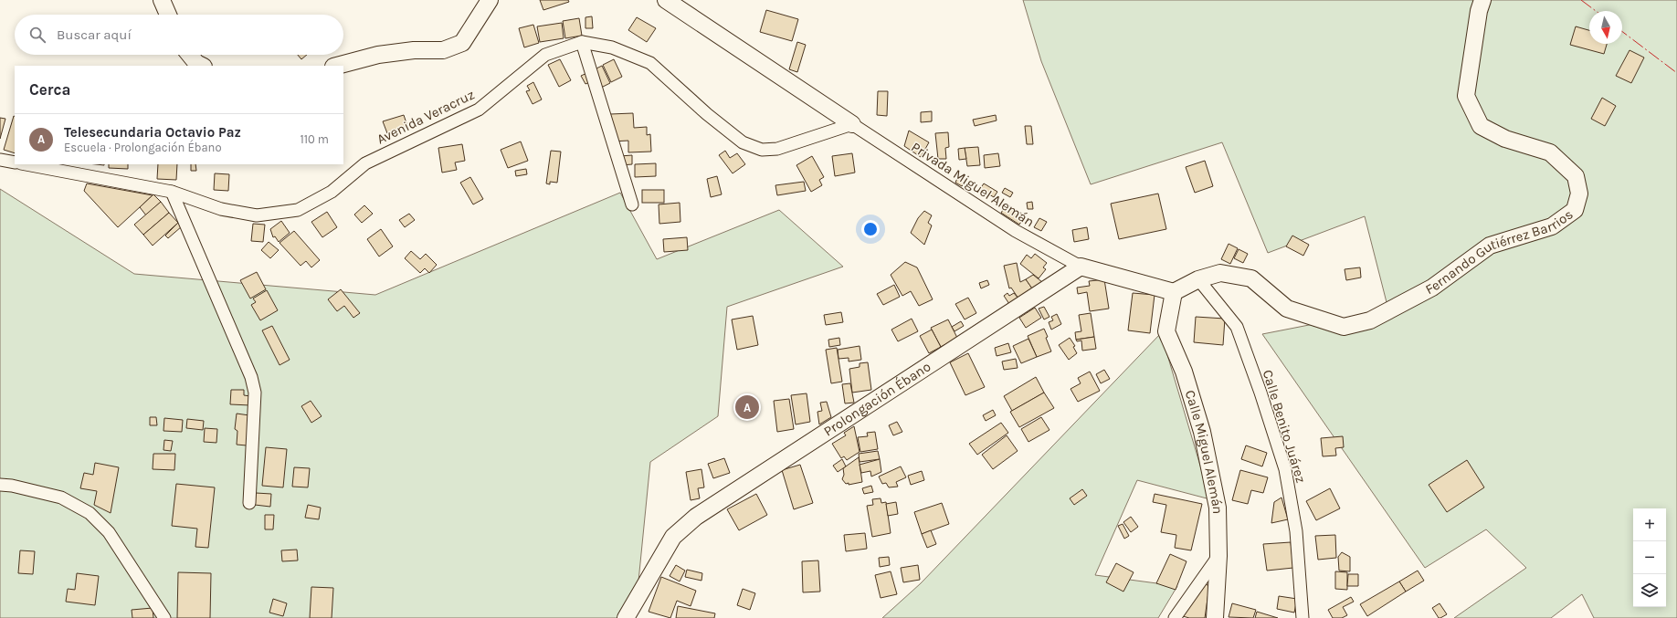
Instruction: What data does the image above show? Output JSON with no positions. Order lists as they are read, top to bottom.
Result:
{
  "streets": {
    "street": [
      "Avenida Veracruz",
      "Privada Miguel Alemán",
      "Fernando Gutiérrez Barrios",
      "Prolongación Ébano",
      "Calle Benito Juárez",
      "Calle Miguel Alemán"
    ]
  },
  "crossings": [
    ["Avenida Veracruz", "Privada Miguel Alemán"],
    ["Privada Miguel Alemán", "Prolongación Ébano"],
    ["Fernando Gutiérrez Barrios", "Calle Benito Juárez"],
    ["Fernando Gutiérrez Barrios", "Calle Miguel Alemán"]
  ],
  "north": "bottom",
  "page": {
    "search": "Buscar aquí",
    "heading": "Cerca",
    "list": [
      {
        "mark": "A",
        "name": "Telesecundaria Octavio Paz",
        "note": "Escuela · Prolongación Ébano",
        "value": "110 m"
      }
    ],
    "pins": "A",
    "map_buttons": ["+", "−"]
  }
}
